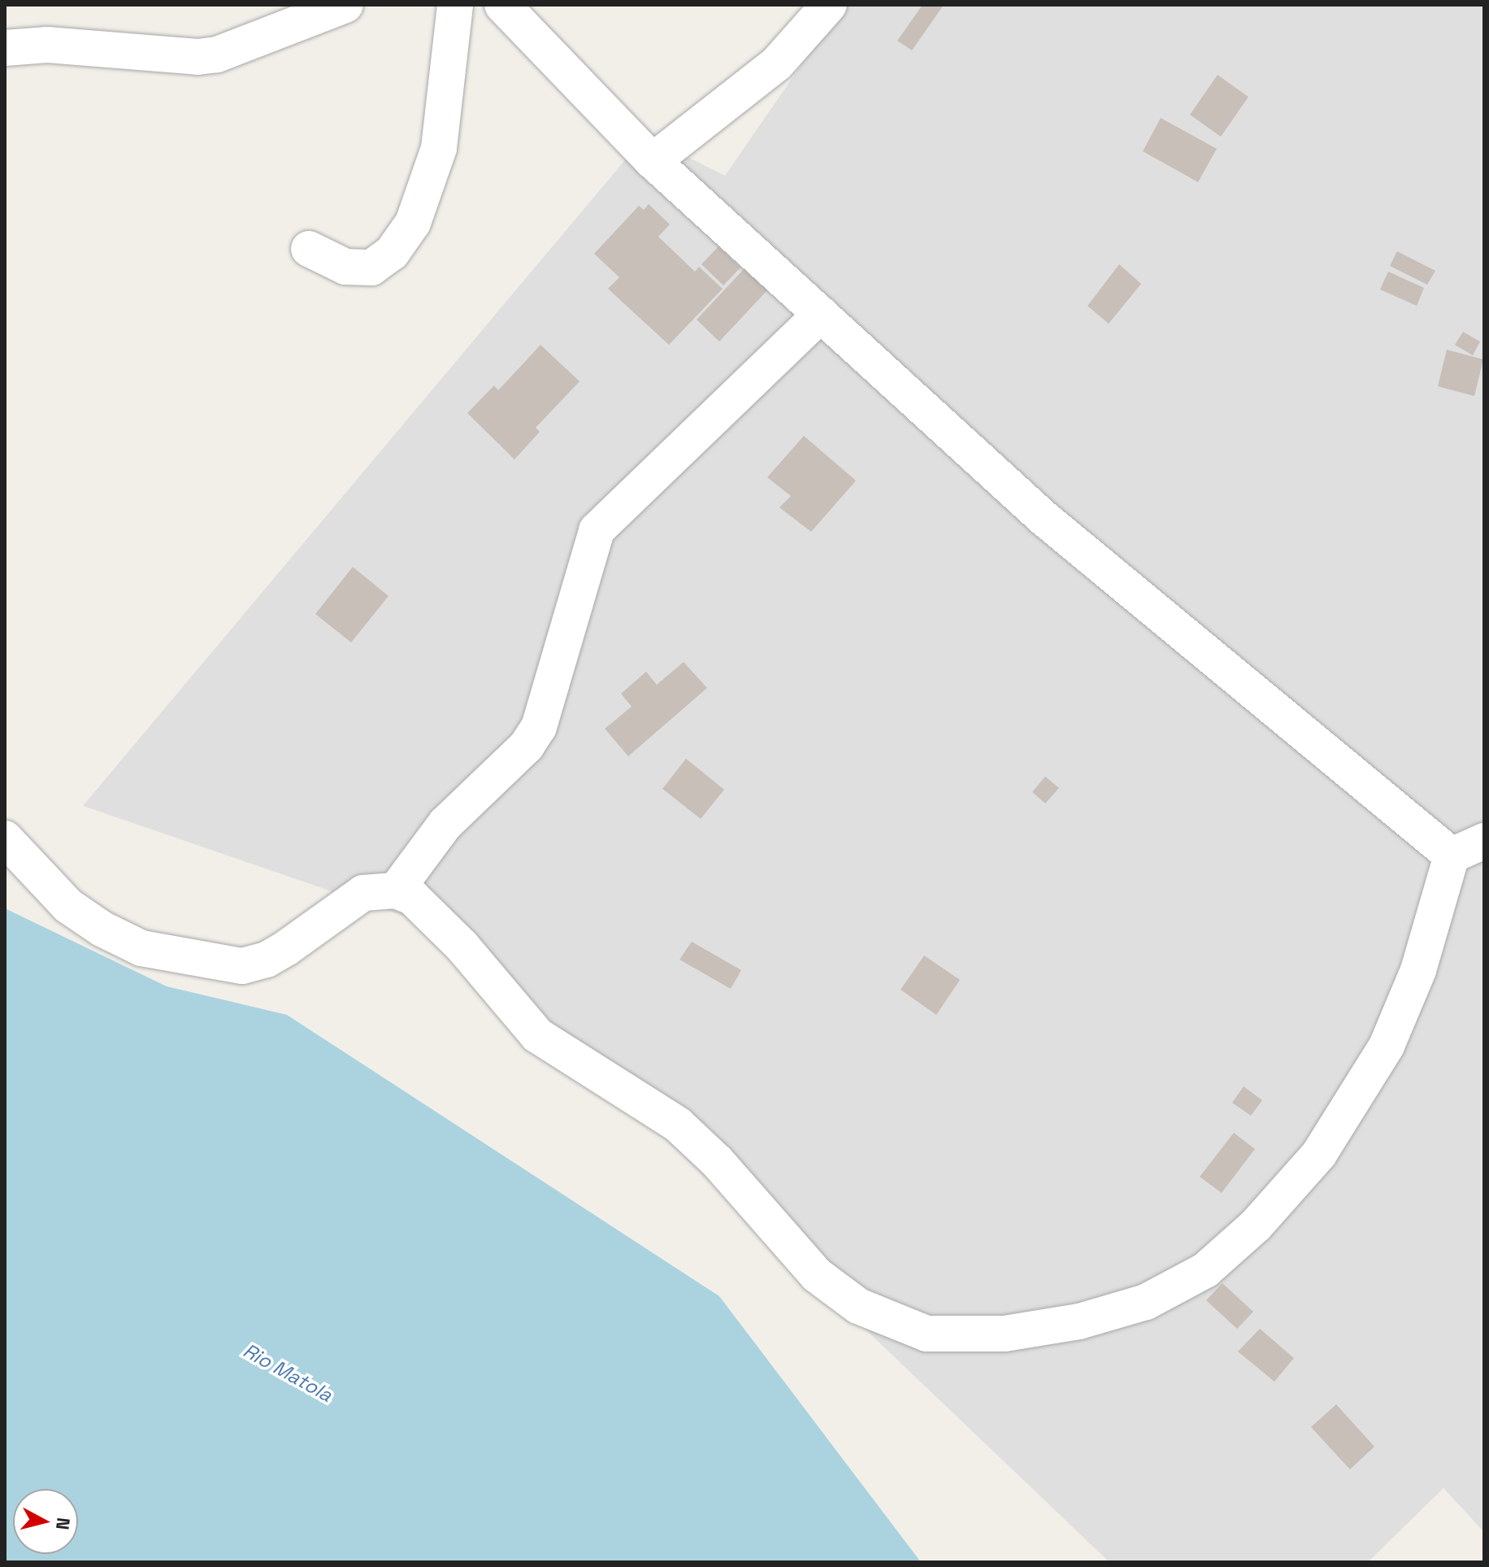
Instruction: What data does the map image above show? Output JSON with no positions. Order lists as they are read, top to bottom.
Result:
{
  "water": ["Rio Matola"],
  "north": "right"
}
